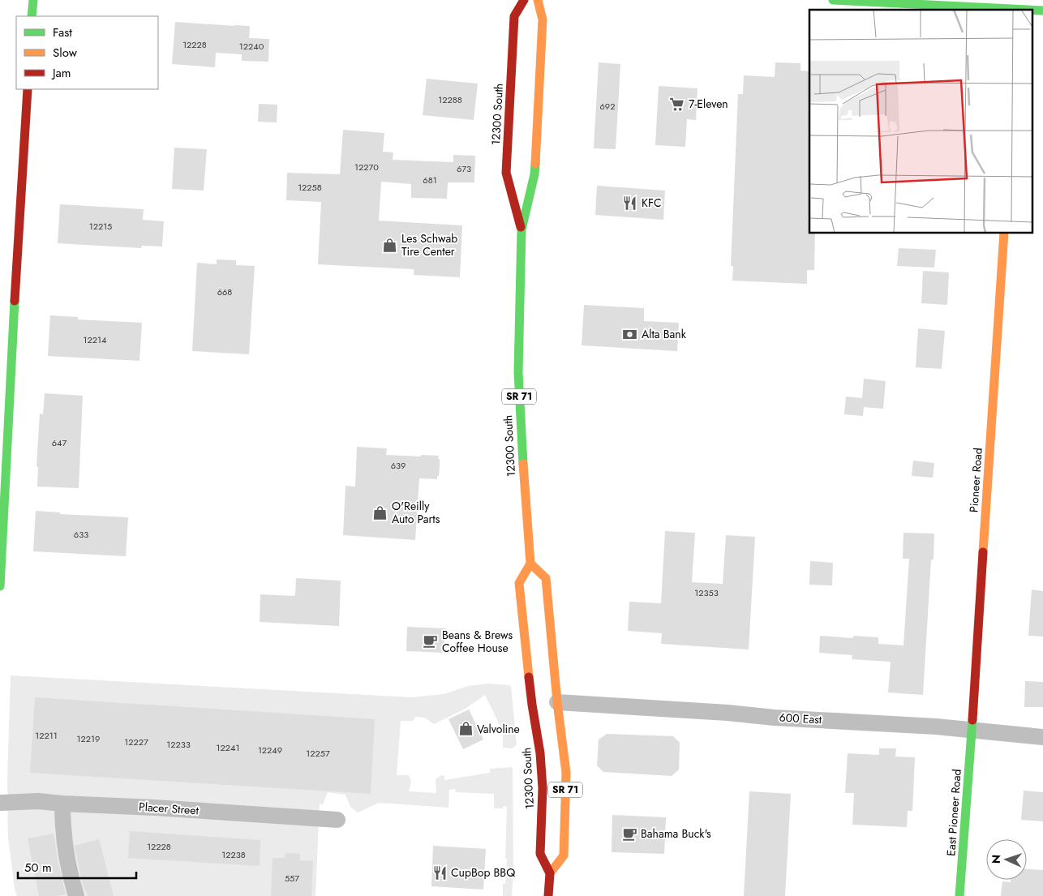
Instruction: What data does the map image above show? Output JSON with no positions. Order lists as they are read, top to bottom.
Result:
{
  "streets": {
    "main road": [
      "12300 South",
      "SR 71",
      "Pioneer Road",
      "East Pioneer Road"
    ],
    "street": ["600 East", "Placer Street"]
  },
  "crossings": [
    ["12300 South", "SR 71"],
    ["SR 71", "600 East"],
    ["Pioneer Road", "600 East"],
    ["Pioneer Road", "East Pioneer Road"],
    ["600 East", "East Pioneer Road"]
  ],
  "places": {
    "supermarket": ["7-Eleven"],
    "restaurant": ["KFC", "CupBop BBQ"],
    "shop": ["Les Schwab Tire Center", "O'Reilly Auto Parts", "Valvoline"],
    "bank": ["Alta Bank"],
    "cafe": ["Beans & Brews Coffee House", "Bahama Buck's"]
  },
  "house_numbers": [
    "12228",
    "12240",
    "12288",
    "692",
    "12270",
    "673",
    "681",
    "12258",
    "12215",
    "668",
    "12214",
    "647",
    "639",
    "633",
    "12353",
    "12211",
    "12219",
    "12227",
    "12233",
    "12241",
    "12249",
    "12257",
    "12228",
    "12238",
    "557"
  ],
  "legend": ["Fast", "Slow", "Jam"],
  "scale_bar": "50 m",
  "north": "left"
}
